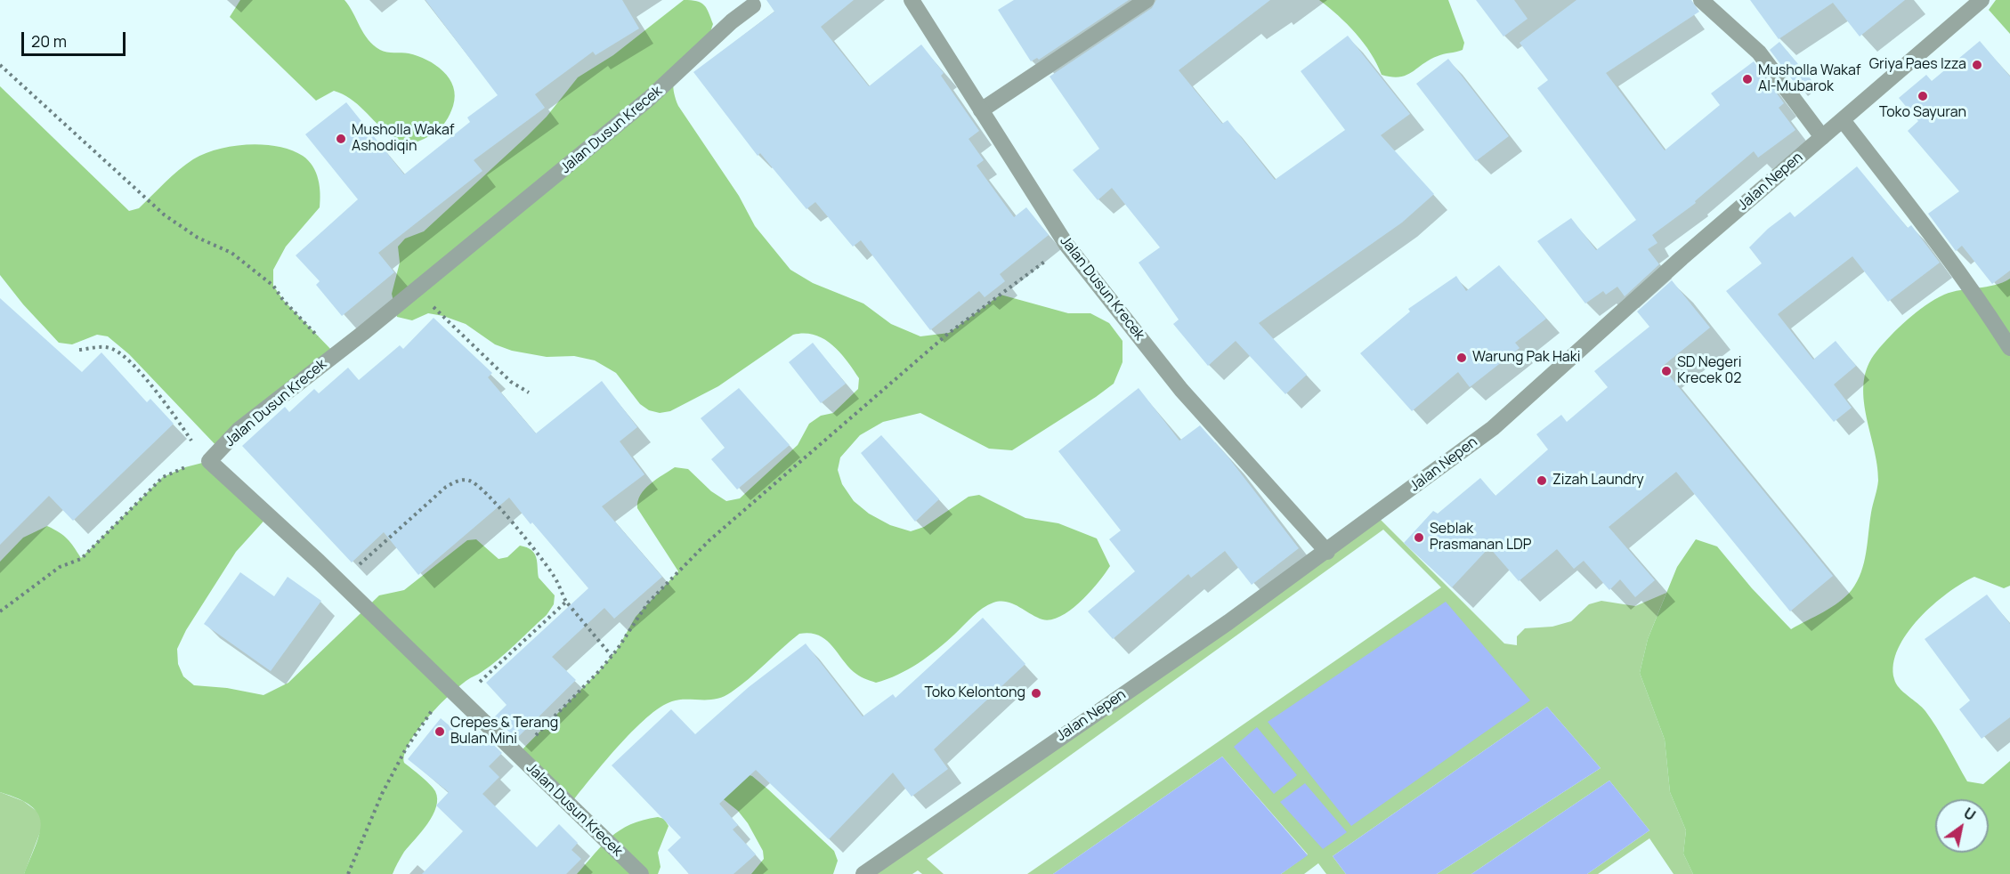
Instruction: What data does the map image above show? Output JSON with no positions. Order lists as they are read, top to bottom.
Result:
{
  "streets": {
    "street": ["Jalan Dusun Krecek", "Jalan Nepen"]
  },
  "crossings": [
    ["Jalan Dusun Krecek", "Jalan Nepen"]
  ],
  "places": [
    "Griya Paes Izza",
    "Musholla Wakaf Al-Mubarok",
    "Toko Sayuran",
    "Musholla Wakaf Ashodiqin",
    "Warung Pak Haki",
    "SD Negeri Krecek 02",
    "Zizah Laundry",
    "Seblak Prasmanan LDP",
    "Toko Kelontong",
    "Crepes & Terang Bulan Mini"
  ],
  "scale_bar": "20 m",
  "north": "top right"
}
